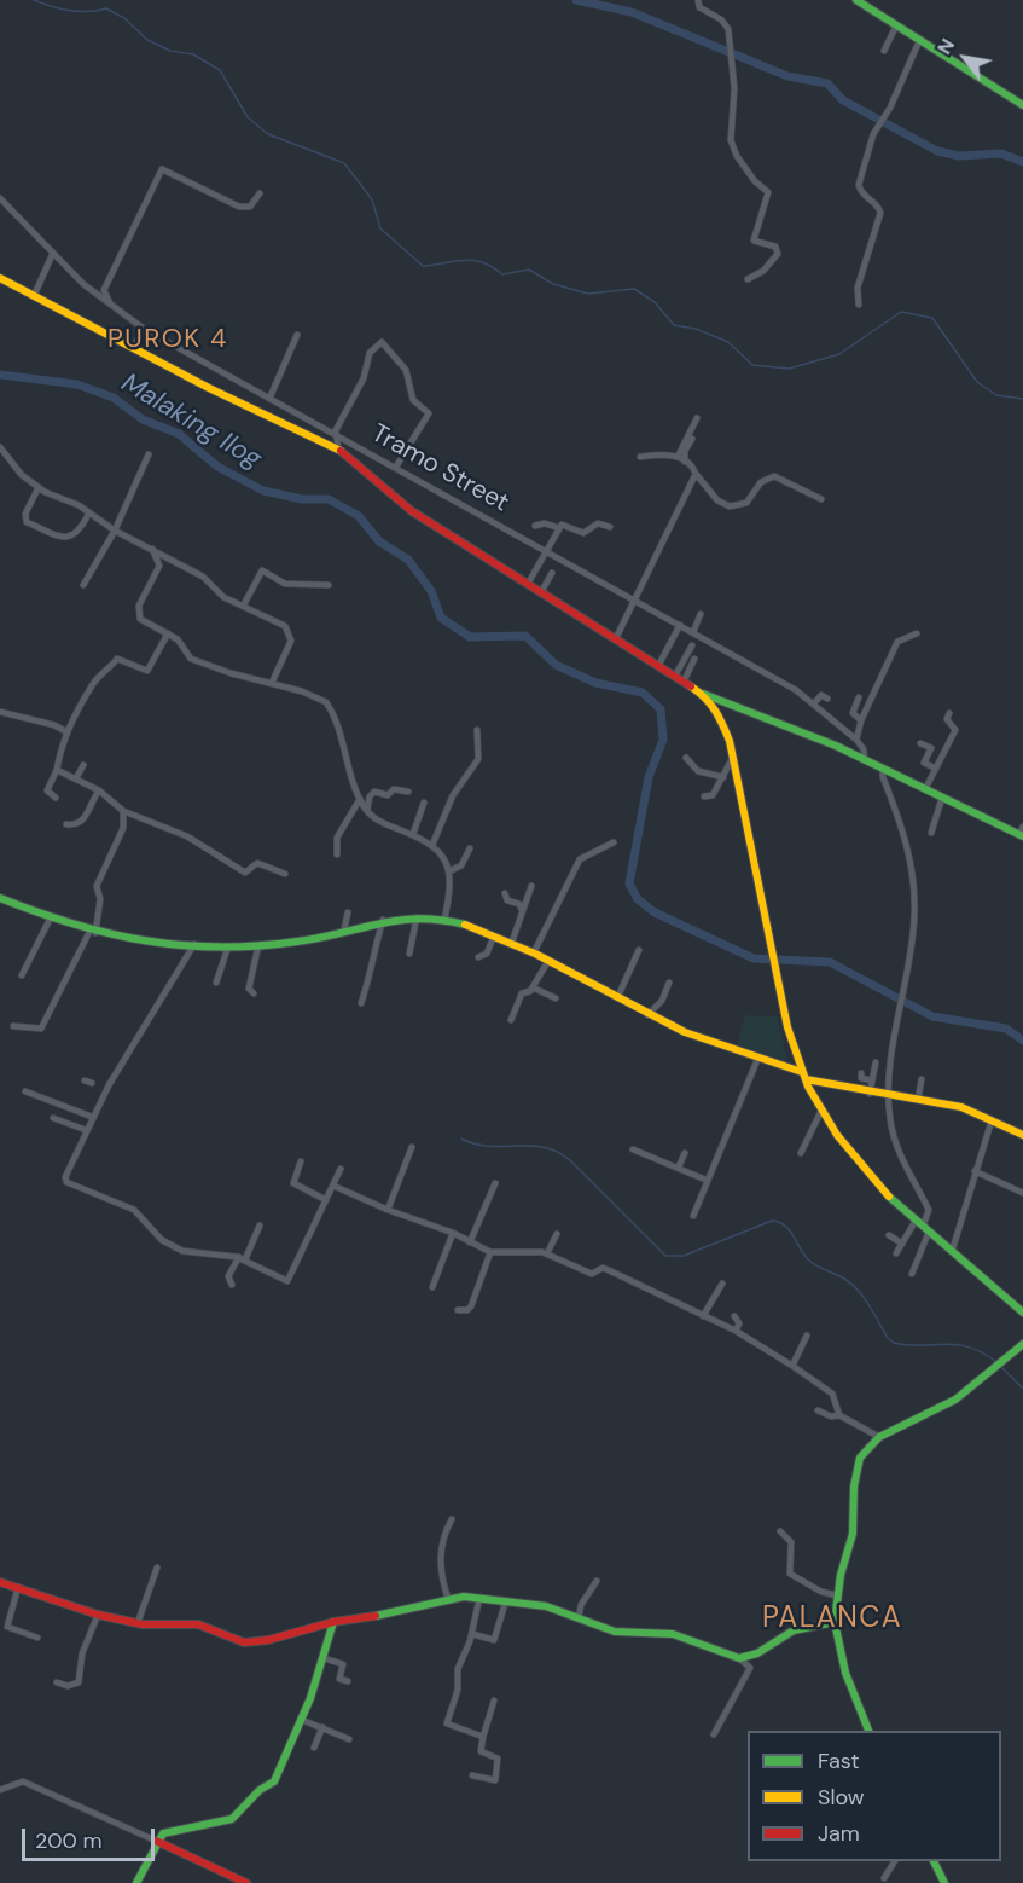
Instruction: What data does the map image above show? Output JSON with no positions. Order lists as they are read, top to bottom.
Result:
{
  "streets": {
    "street": ["Tramo Street"]
  },
  "districts": ["PUROK 4", "PALANCA"],
  "water": ["Malaking Ilog"],
  "legend": ["Fast", "Slow", "Jam"],
  "scale_bar": "200 m",
  "north": "top left"
}
